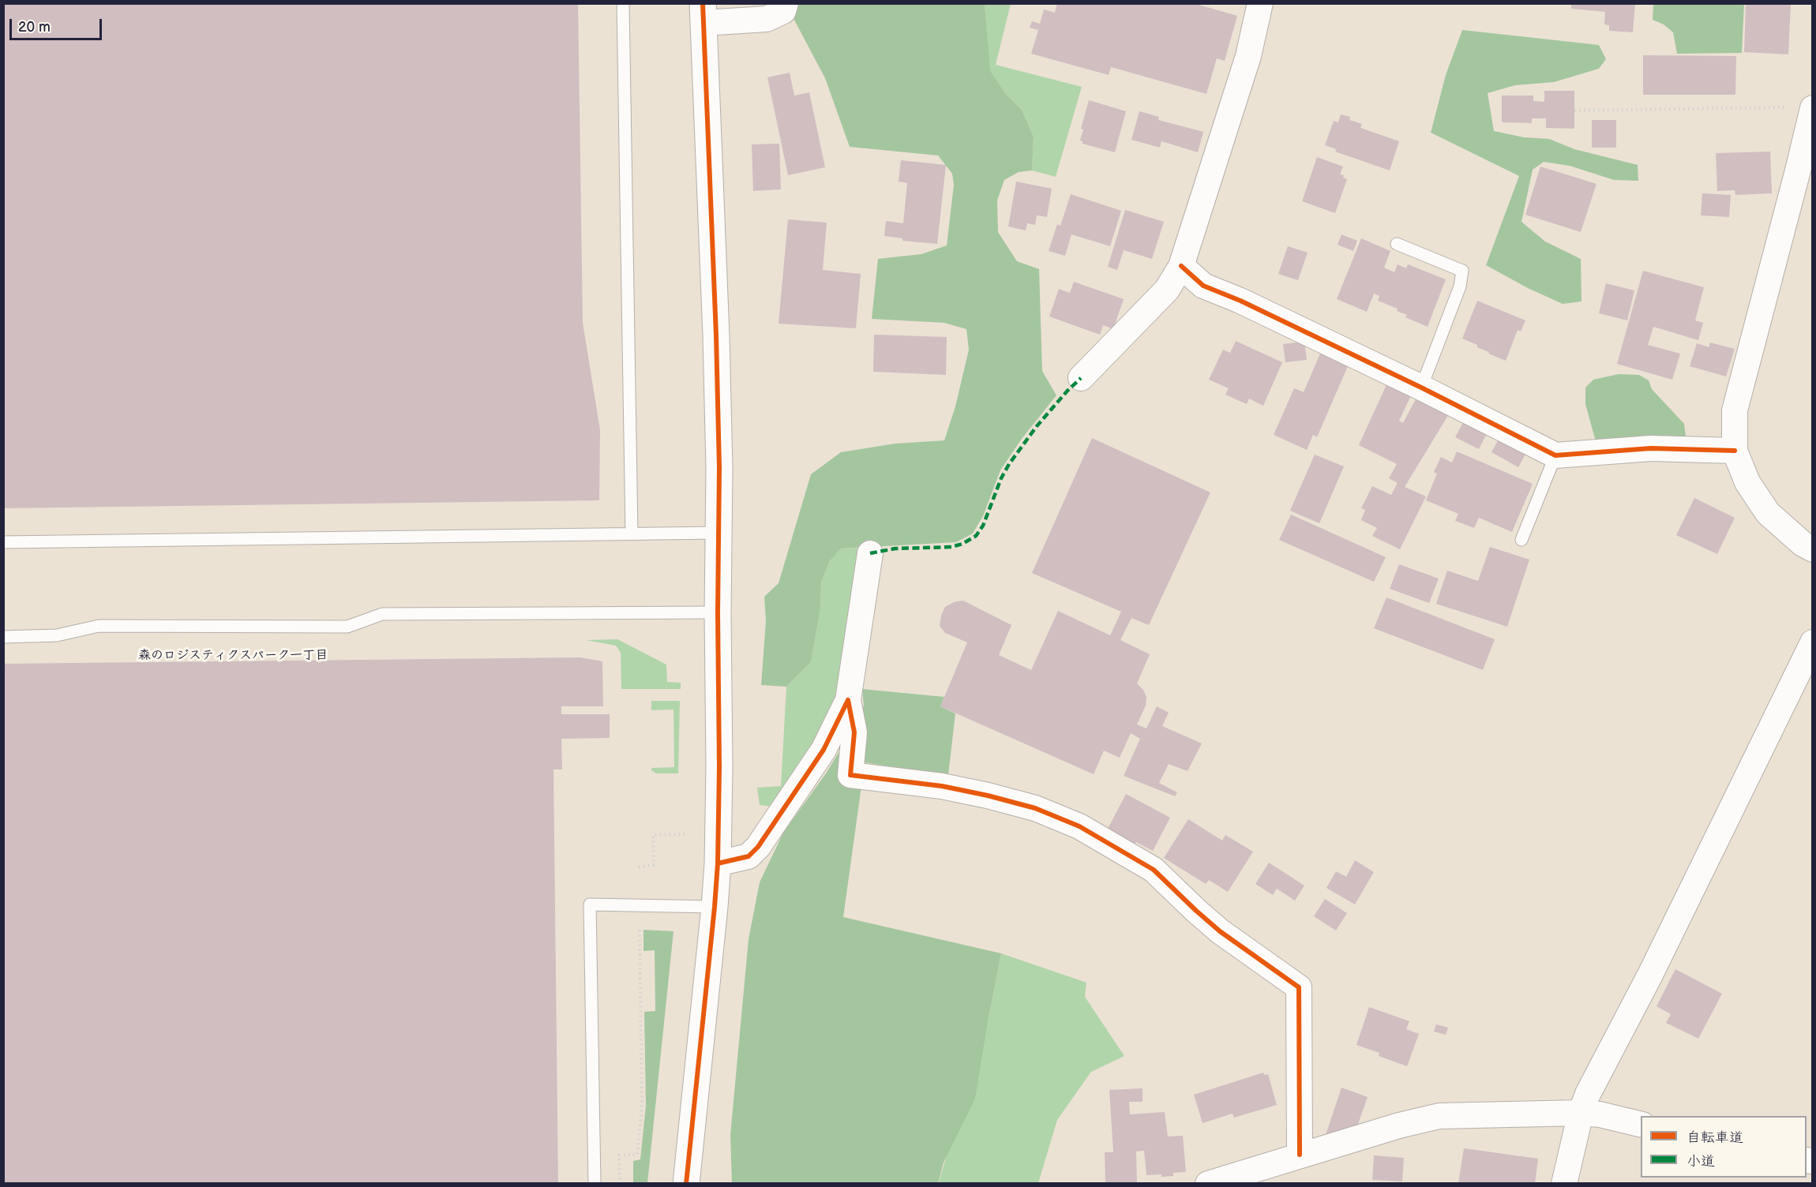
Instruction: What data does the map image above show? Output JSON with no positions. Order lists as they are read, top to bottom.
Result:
{
  "districts": ["森のロジスティクスパーク一丁目"],
  "legend": ["自転車道", "小道"],
  "scale_bar": "20 m"
}
